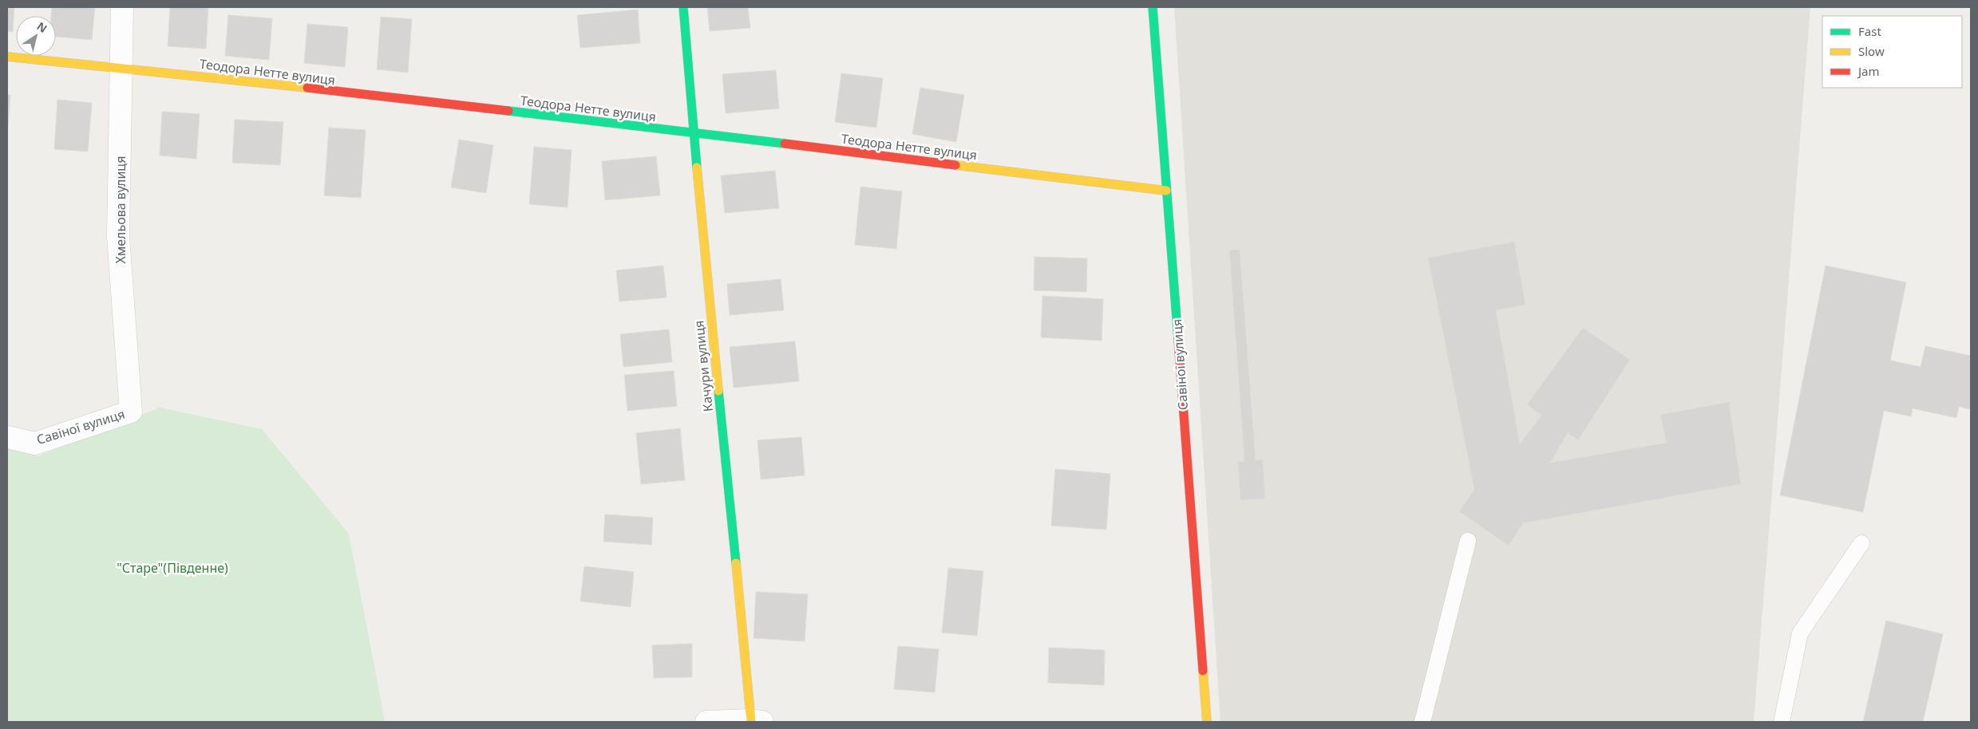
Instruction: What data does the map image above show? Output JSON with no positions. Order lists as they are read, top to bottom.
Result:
{
  "streets": {
    "street": [
      "Теодора Нетте вулиця",
      "Хмельова вулиця",
      "Савіної вулиця",
      "Качури вулиця"
    ]
  },
  "crossings": [
    ["Теодора Нетте вулиця", "Хмельова вулиця"],
    ["Теодора Нетте вулиця", "Савіної вулиця"],
    ["Теодора Нетте вулиця", "Качури вулиця"],
    ["Хмельова вулиця", "Савіної вулиця"]
  ],
  "parks": ["\"Старе\"(Південне)"],
  "legend": ["Fast", "Slow", "Jam"],
  "north": "top right"
}
